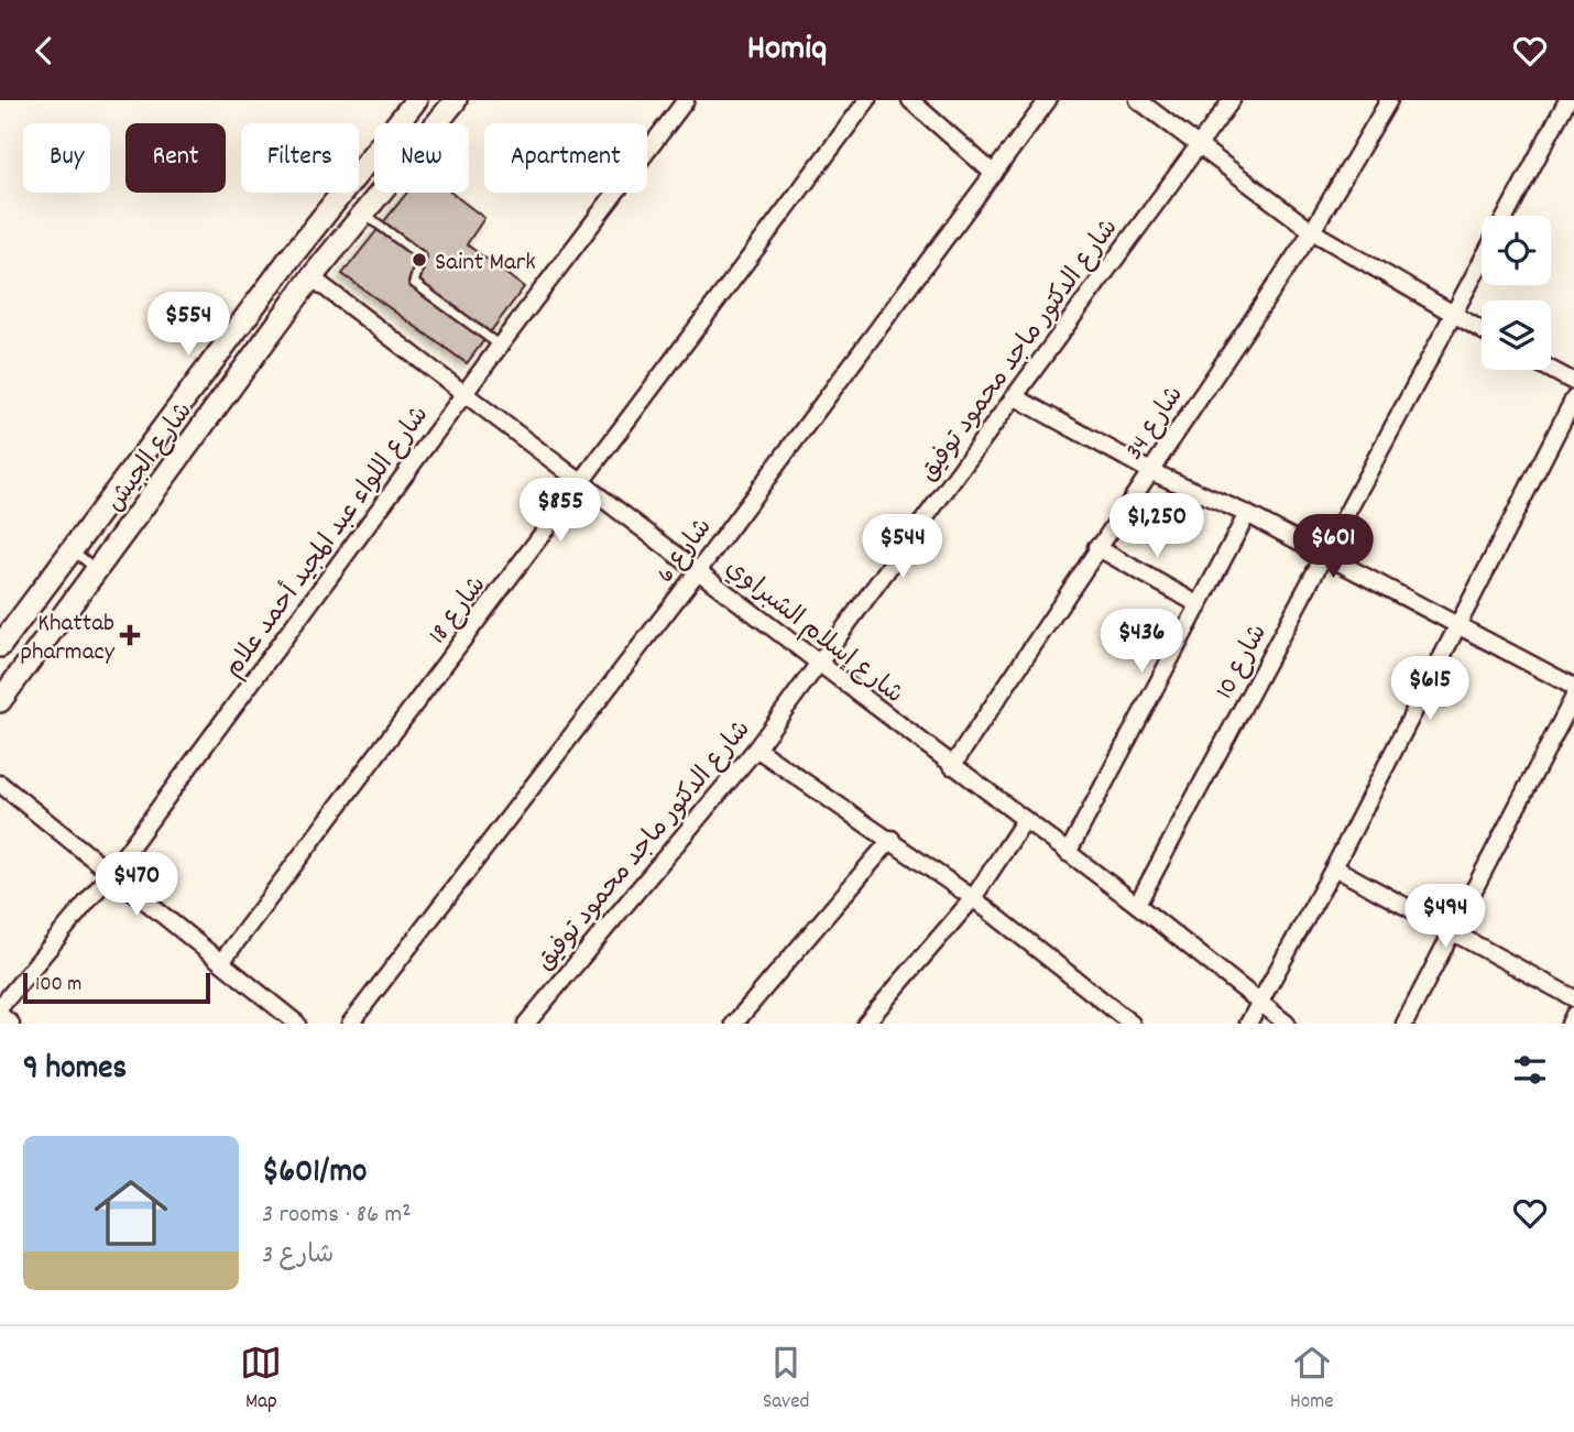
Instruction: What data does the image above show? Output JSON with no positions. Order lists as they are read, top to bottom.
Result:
{
  "streets": {
    "street": [
      "شارع الدكتور ماجد محمود توفيق",
      "شارع 34",
      "شارع الجيش",
      "شارع اللواء عبد المجيد أحمد علام",
      "شارع 6",
      "شارع 18",
      "شارع إسلام الشبراوي",
      "شارع 10"
    ]
  },
  "crossings": [
    ["شارع الدكتور ماجد محمود توفيق", "شارع إسلام الشبراوي"],
    ["شارع 34", "شارع إسلام الشبراوي"],
    ["شارع الجيش", "شارع إسلام الشبراوي"],
    ["شارع اللواء عبد المجيد أحمد علام", "شارع إسلام الشبراوي"],
    ["شارع 6", "شارع إسلام الشبراوي"],
    ["شارع 18", "شارع إسلام الشبراوي"],
    ["شارع إسلام الشبراوي", "شارع 10"]
  ],
  "places": {
    "other": ["Saint Mark"],
    "health": ["Khattab pharmacy"]
  },
  "scale_bar": "100 m",
  "page": {
    "header": "Homiq",
    "chip": [
      "Buy",
      "Rent",
      "Filters",
      "New",
      "Apartment"
    ],
    "price": [
      "$554",
      "$855",
      "$1,250",
      "$544",
      "$601",
      "$436",
      "$615",
      "$470",
      "$494"
    ],
    "scale": "100 m",
    "heading": "9 homes",
    "list": [
      {
        "name": "$601/mo",
        "note": "3 rooms · 86 m² · شارع 3"
      }
    ],
    "tabs": ["Map", "Saved", "Home"]
  }
}
